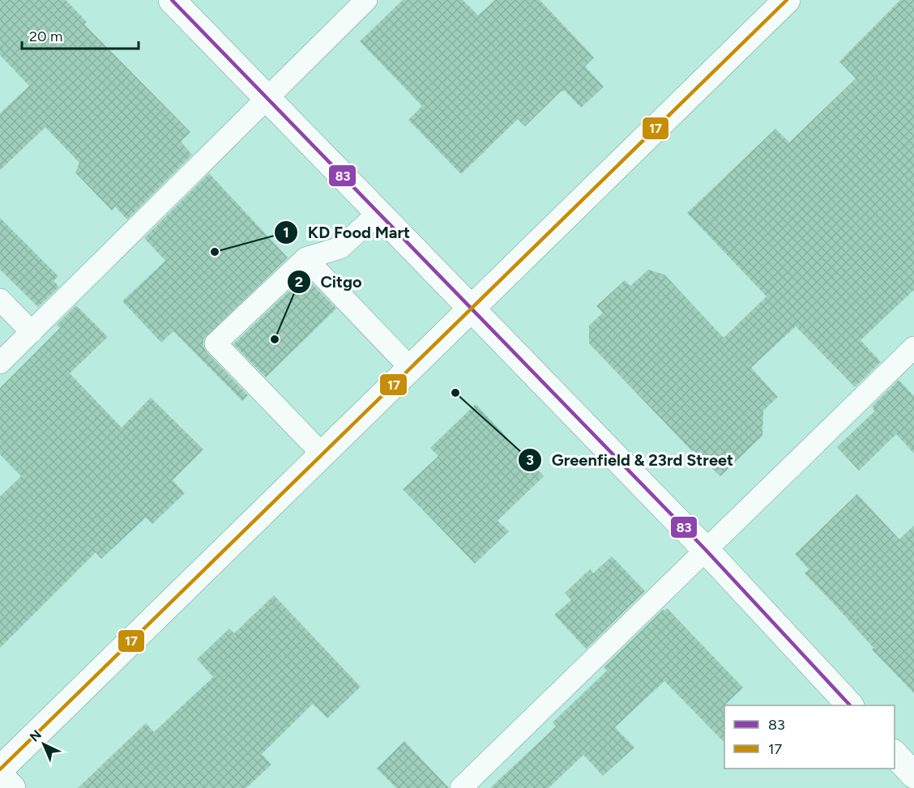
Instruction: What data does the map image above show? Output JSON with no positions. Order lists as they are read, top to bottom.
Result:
{
  "places": ["KD Food Mart", "Citgo", "Greenfield & 23rd Street"],
  "lines": ["transit line 83", "transit line 17"],
  "legend": ["83", "17"],
  "scale_bar": "20 m",
  "north": "top left"
}
